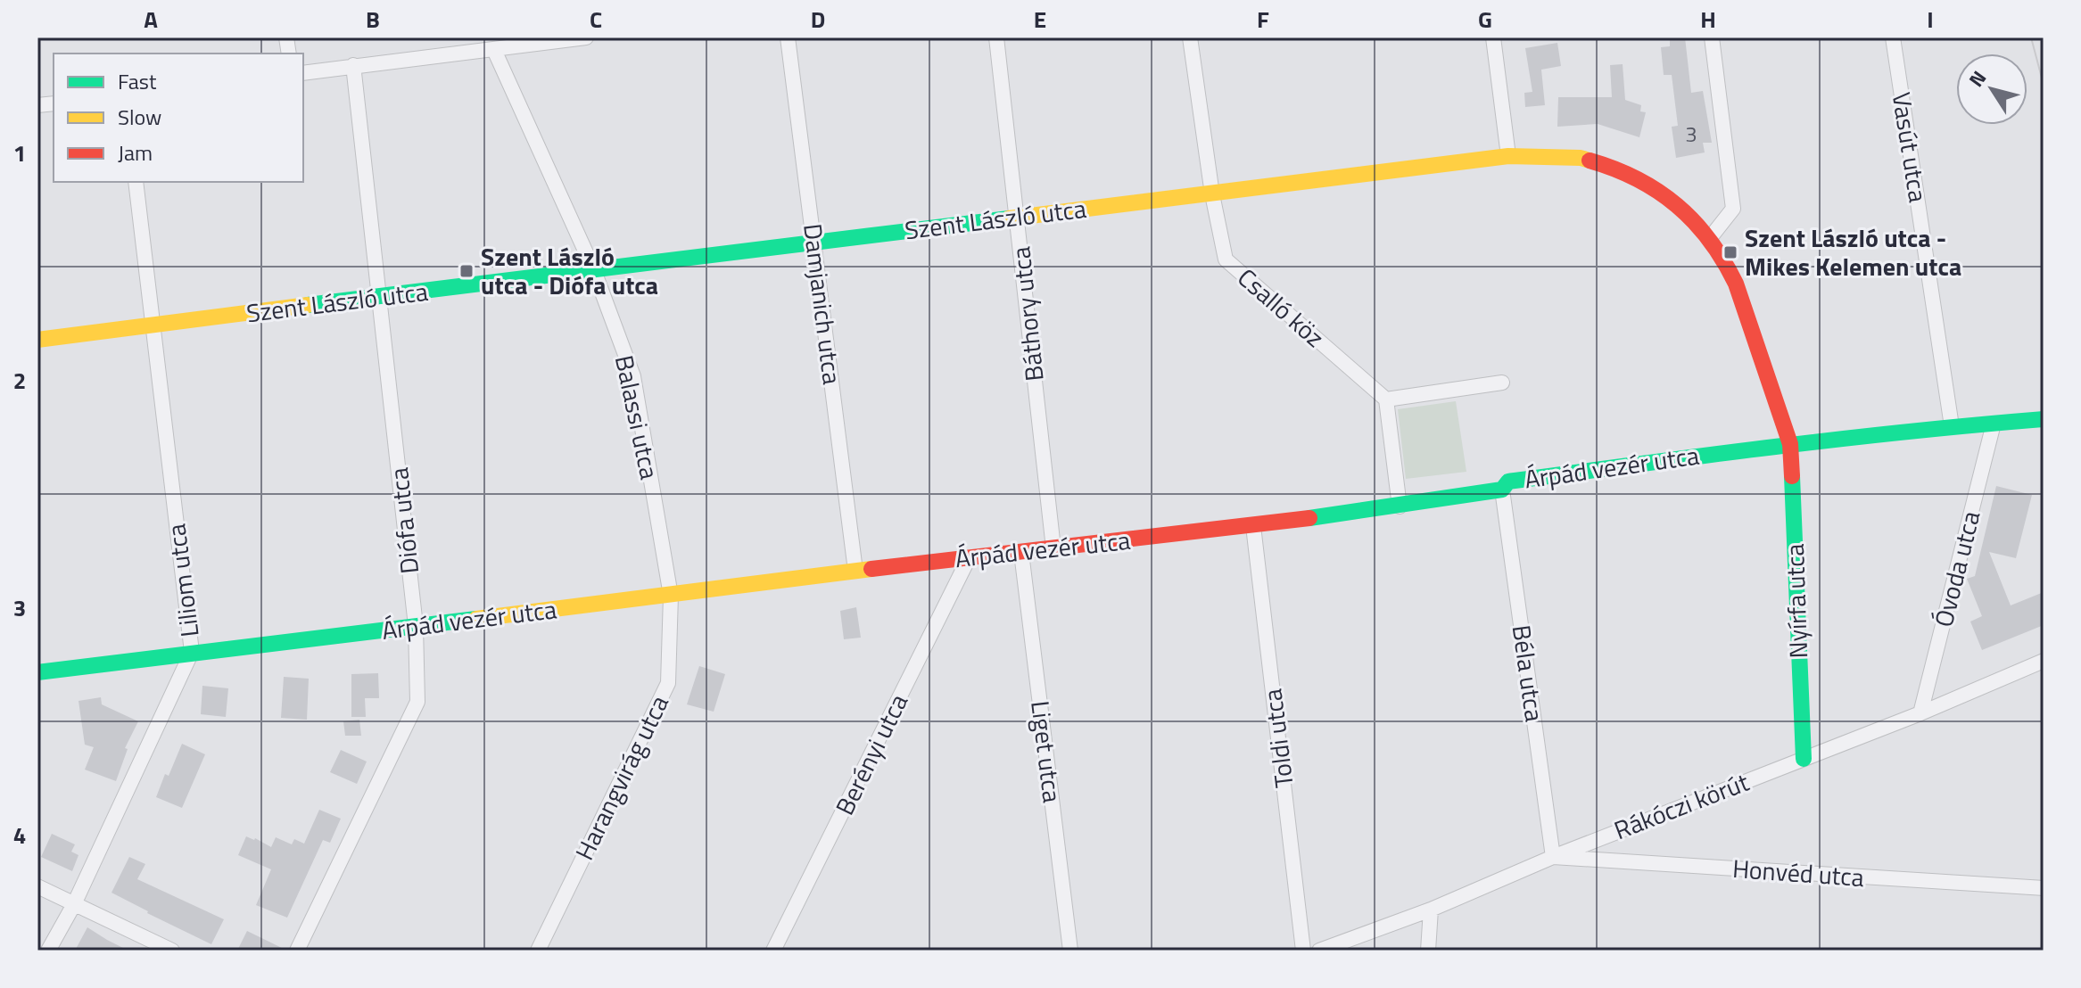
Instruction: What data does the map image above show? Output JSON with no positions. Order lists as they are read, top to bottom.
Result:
{
  "streets": {
    "street": [
      "Vasút utca",
      "Szent László utca",
      "Damjanich utca",
      "Csalló köz",
      "Báthory utca",
      "Balassi utca",
      "Árpád vezér utca",
      "Diófa utca",
      "Óvoda utca",
      "Liliom utca",
      "Nyírfa utca",
      "Béla utca",
      "Toldi utca",
      "Liget utca",
      "Berényi utca",
      "Harangvirág utca",
      "Rákóczi körút",
      "Honvéd utca"
    ]
  },
  "crossings": [
    ["Vasút utca", "Árpád vezér utca"],
    ["Szent László utca", "Damjanich utca"],
    ["Szent László utca", "Csalló köz"],
    ["Szent László utca", "Báthory utca"],
    ["Szent László utca", "Balassi utca"],
    ["Szent László utca", "Árpád vezér utca"],
    ["Szent László utca", "Diófa utca"],
    ["Szent László utca", "Liliom utca"],
    ["Szent László utca", "Nyírfa utca"],
    ["Damjanich utca", "Árpád vezér utca"],
    ["Báthory utca", "Árpád vezér utca"],
    ["Balassi utca", "Árpád vezér utca"],
    ["Balassi utca", "Harangvirág utca"],
    ["Árpád vezér utca", "Diófa utca"],
    ["Árpád vezér utca", "Óvoda utca"],
    ["Árpád vezér utca", "Liliom utca"],
    ["Árpád vezér utca", "Nyírfa utca"],
    ["Árpád vezér utca", "Béla utca"],
    ["Árpád vezér utca", "Toldi utca"],
    ["Árpád vezér utca", "Liget utca"],
    ["Árpád vezér utca", "Berényi utca"],
    ["Árpád vezér utca", "Harangvirág utca"],
    ["Óvoda utca", "Rákóczi körút"],
    ["Nyírfa utca", "Rákóczi körút"],
    ["Béla utca", "Rákóczi körút"],
    ["Béla utca", "Honvéd utca"],
    ["Rákóczi körút", "Honvéd utca"]
  ],
  "places": {
    "transit": ["Szent László utca - Mikes Kelemen utca", "Szent László utca - Diófa utca"]
  },
  "house_numbers": ["3"],
  "legend": ["Fast", "Slow", "Jam"],
  "north": "top left",
  "grid": {
    "columns": [
      "A",
      "B",
      "C",
      "D",
      "E",
      "F",
      "G",
      "H",
      "I"
    ],
    "rows": [
      "1",
      "2",
      "3",
      "4"
    ]
  }
}
